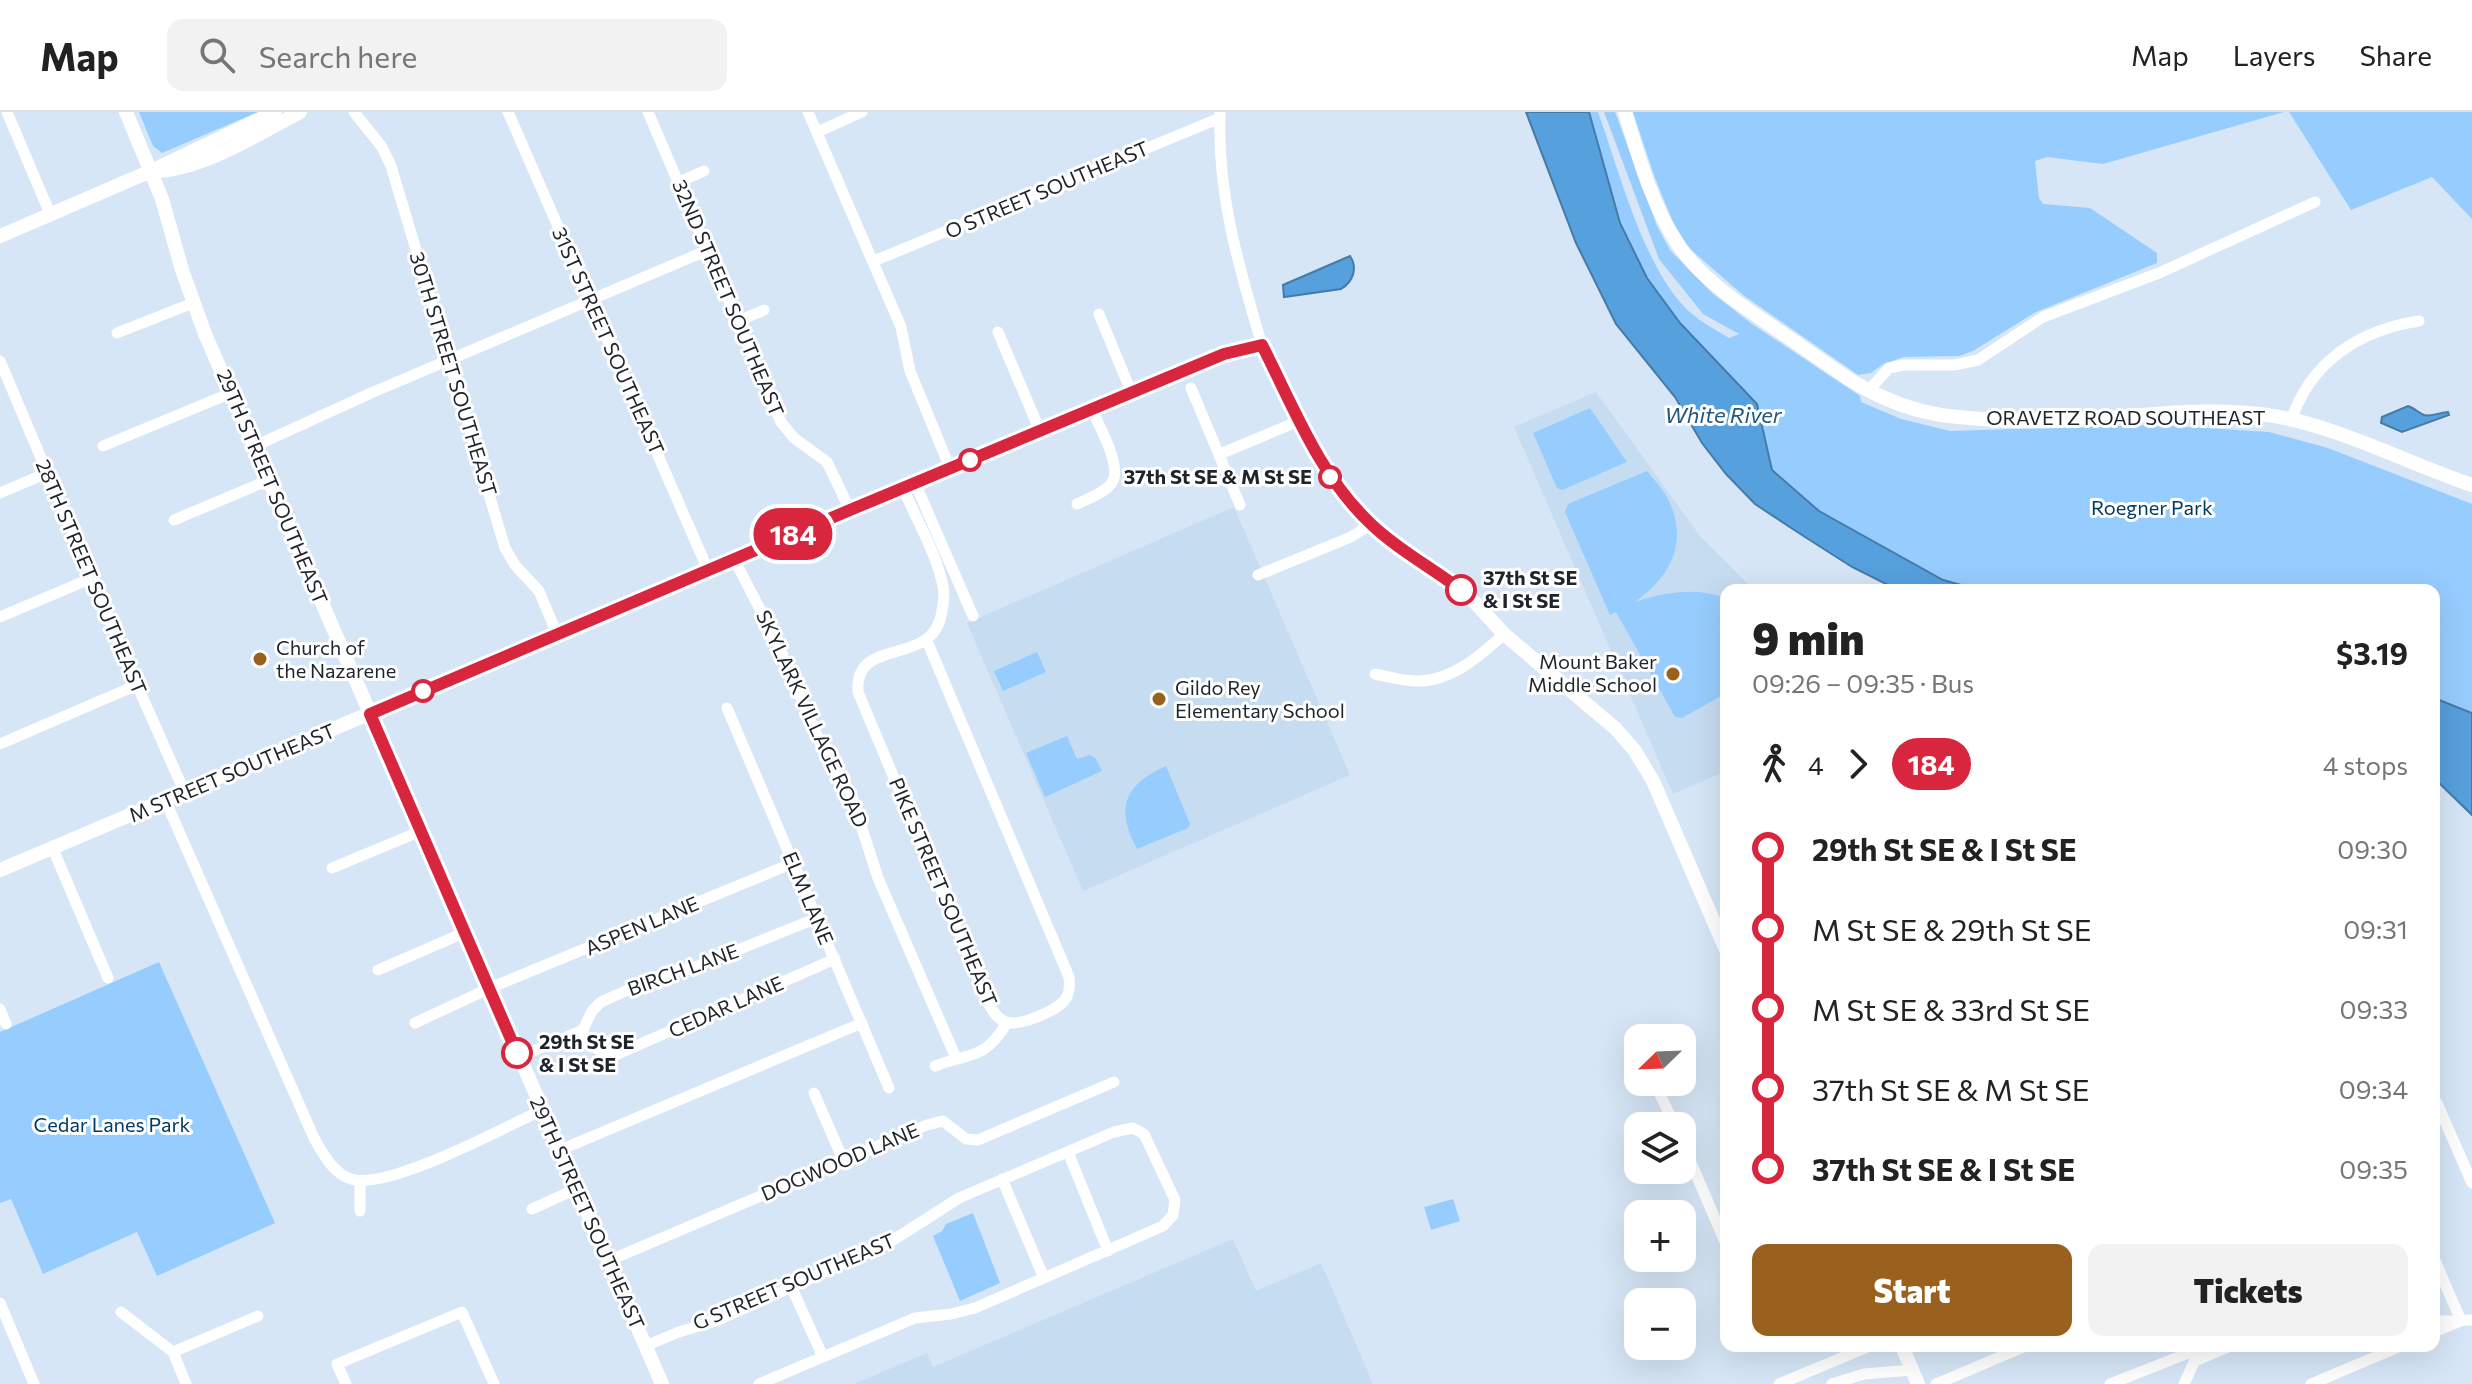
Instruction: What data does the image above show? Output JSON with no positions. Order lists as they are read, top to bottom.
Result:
{
  "streets": {
    "street": [
      "O STREET SOUTHEAST",
      "32ND STREET SOUTHEAST",
      "31ST STREET SOUTHEAST",
      "30TH STREET SOUTHEAST",
      "ORAVETZ ROAD SOUTHEAST",
      "29TH STREET SOUTHEAST",
      "28TH STREET SOUTHEAST",
      "SKYLARK VILLAGE ROAD",
      "M STREET SOUTHEAST",
      "PIKE STREET SOUTHEAST",
      "ELM LANE",
      "ASPEN LANE",
      "BIRCH LANE",
      "CEDAR LANE",
      "DOGWOOD LANE",
      "G STREET SOUTHEAST"
    ]
  },
  "crossings": [
    ["32ND STREET SOUTHEAST", "M STREET SOUTHEAST"],
    ["31ST STREET SOUTHEAST", "M STREET SOUTHEAST"],
    ["30TH STREET SOUTHEAST", "M STREET SOUTHEAST"],
    ["29TH STREET SOUTHEAST", "M STREET SOUTHEAST"],
    ["29TH STREET SOUTHEAST", "ASPEN LANE"],
    ["29TH STREET SOUTHEAST", "BIRCH LANE"],
    ["29TH STREET SOUTHEAST", "DOGWOOD LANE"],
    ["29TH STREET SOUTHEAST", "G STREET SOUTHEAST"],
    ["28TH STREET SOUTHEAST", "M STREET SOUTHEAST"],
    ["SKYLARK VILLAGE ROAD", "M STREET SOUTHEAST"],
    ["ELM LANE", "ASPEN LANE"],
    ["ELM LANE", "BIRCH LANE"],
    ["ELM LANE", "CEDAR LANE"],
    ["BIRCH LANE", "CEDAR LANE"]
  ],
  "water": ["White River"],
  "parks": ["Roegner Park", "Cedar Lanes Park"],
  "places": [
    "37th St SE & M St SE",
    "37th St SE & I St SE",
    "Church of the Nazarene",
    "Mount Baker Middle School",
    "Gildo Rey Elementary School",
    "29th St SE & I St SE"
  ],
  "lines": ["bus line 184"],
  "north": "bottom left",
  "page": {
    "header": "Map",
    "search": "Search here",
    "nav": ["Map", "Layers", "Share"],
    "on_map": "184",
    "heading": ["9 min", "09:26 – 09:35 · Bus", "$3.19"],
    "legs": ["4", "184", "4 stops"],
    "list": [
      {
        "name": "29th St SE & I St SE",
        "value": "09:30"
      },
      {
        "name": "M St SE & 29th St SE",
        "value": "09:31"
      },
      {
        "name": "M St SE & 33rd St SE",
        "value": "09:33"
      },
      {
        "name": "37th St SE & M St SE",
        "value": "09:34"
      },
      {
        "name": "37th St SE & I St SE",
        "value": "09:35"
      }
    ],
    "map_buttons": ["+", "−"],
    "buttons": ["Start", "Tickets"]
  }
}
